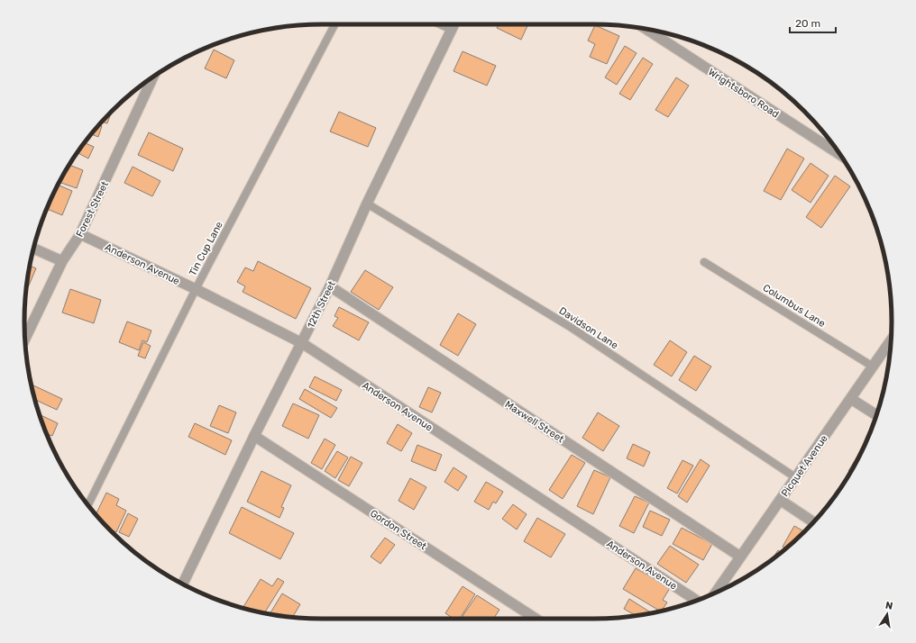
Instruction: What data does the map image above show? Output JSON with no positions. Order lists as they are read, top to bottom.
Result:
{
  "streets": {
    "street": [
      "Wrightsboro Road",
      "Forest Street",
      "Anderson Avenue",
      "12th Street",
      "Maxwell Street",
      "Picquet Avenue",
      "Gordon Street"
    ],
    "lane": ["Tin Cup Lane", "Columbus Lane", "Davidson Lane"]
  },
  "crossings": [
    ["Forest Street", "Anderson Avenue"],
    ["Tin Cup Lane", "Anderson Avenue"],
    ["Anderson Avenue", "12th Street"],
    ["12th Street", "Davidson Lane"],
    ["12th Street", "Maxwell Street"],
    ["12th Street", "Gordon Street"],
    ["Columbus Lane", "Picquet Avenue"],
    ["Davidson Lane", "Picquet Avenue"],
    ["Maxwell Street", "Picquet Avenue"]
  ],
  "scale_bar": "20 m",
  "north": "top"
}
